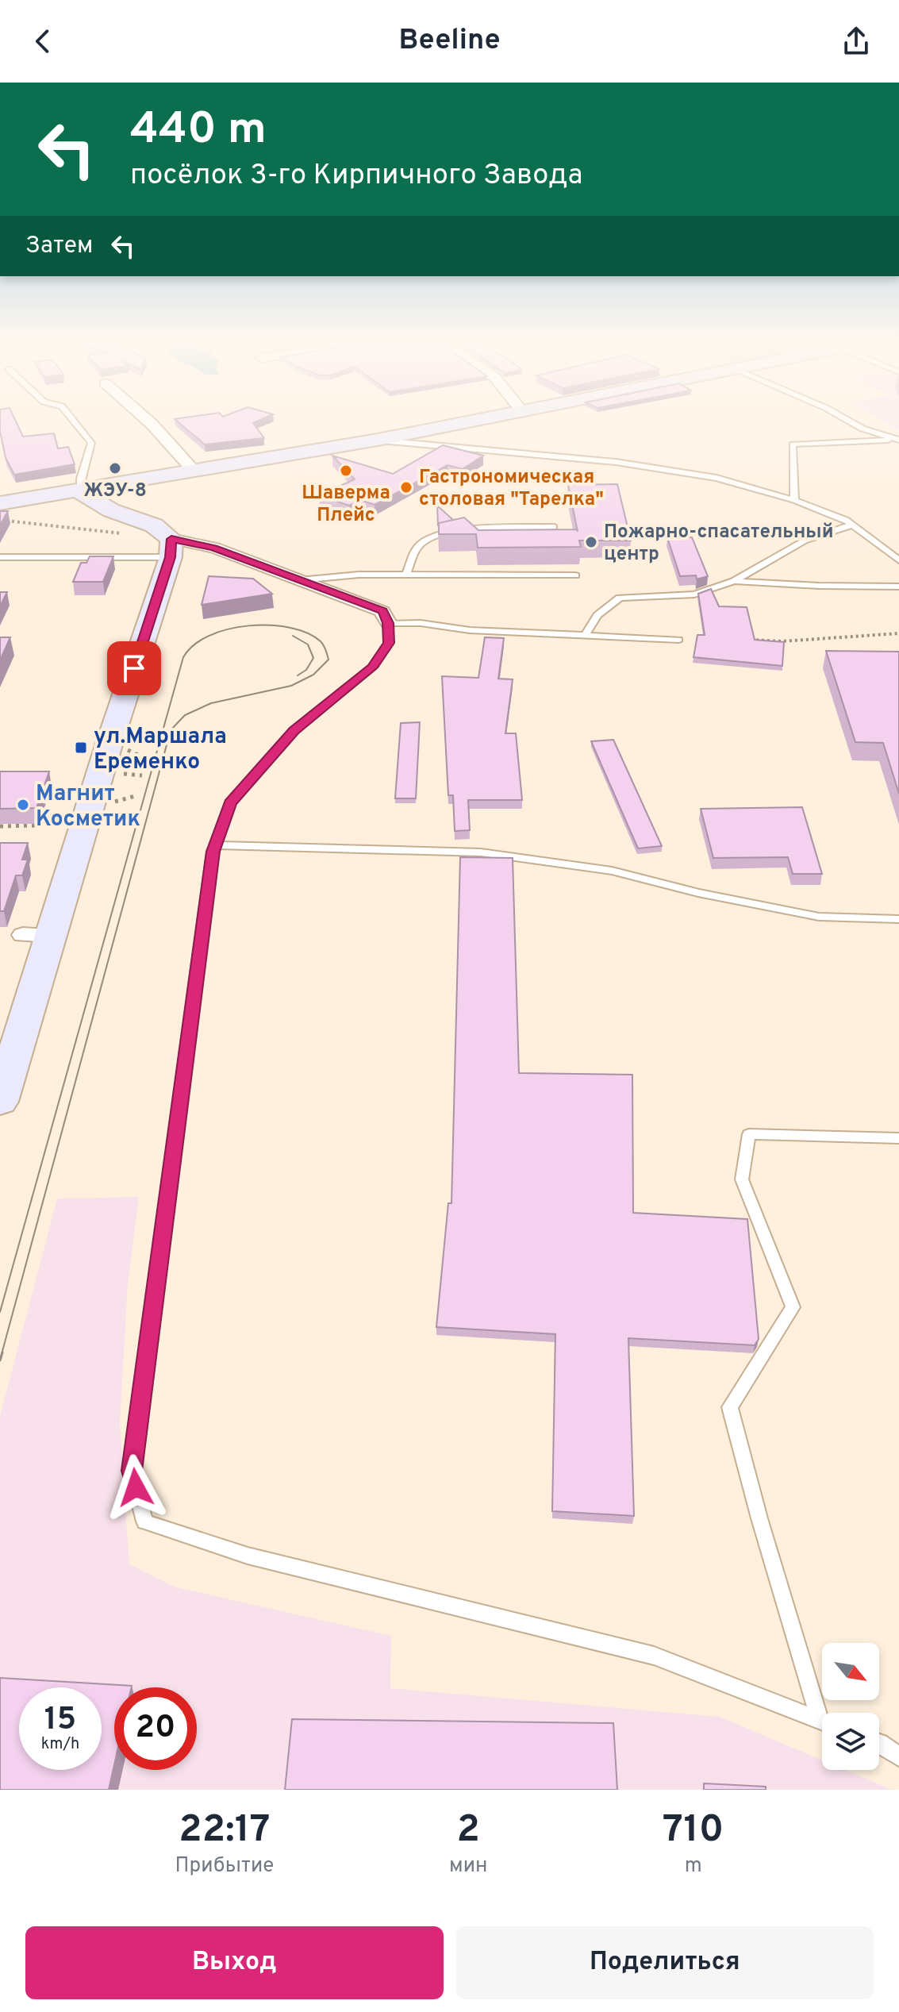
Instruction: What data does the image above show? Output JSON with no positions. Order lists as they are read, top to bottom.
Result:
{
  "places": {
    "other": [
      "ЖЭУ-8",
      "Шаверма Плейс",
      "Гастрономическая столовая \"Тарелка\"",
      "Пожарно-спасательный центр",
      "Магнит Косметик"
    ],
    "transit": ["ул.Маршала Еременко"]
  },
  "north": "bottom right",
  "page": {
    "header": "Beeline",
    "turn": ["440 m", "посёлок 3-го Кирпичного Завода"],
    "then": "Затем",
    "speed": "15 km/h",
    "limit": "20",
    "eta": [
      "22:17",
      "Прибытие",
      "2",
      "мин",
      "710",
      "m"
    ],
    "buttons": ["Выход", "Поделиться"]
  }
}
